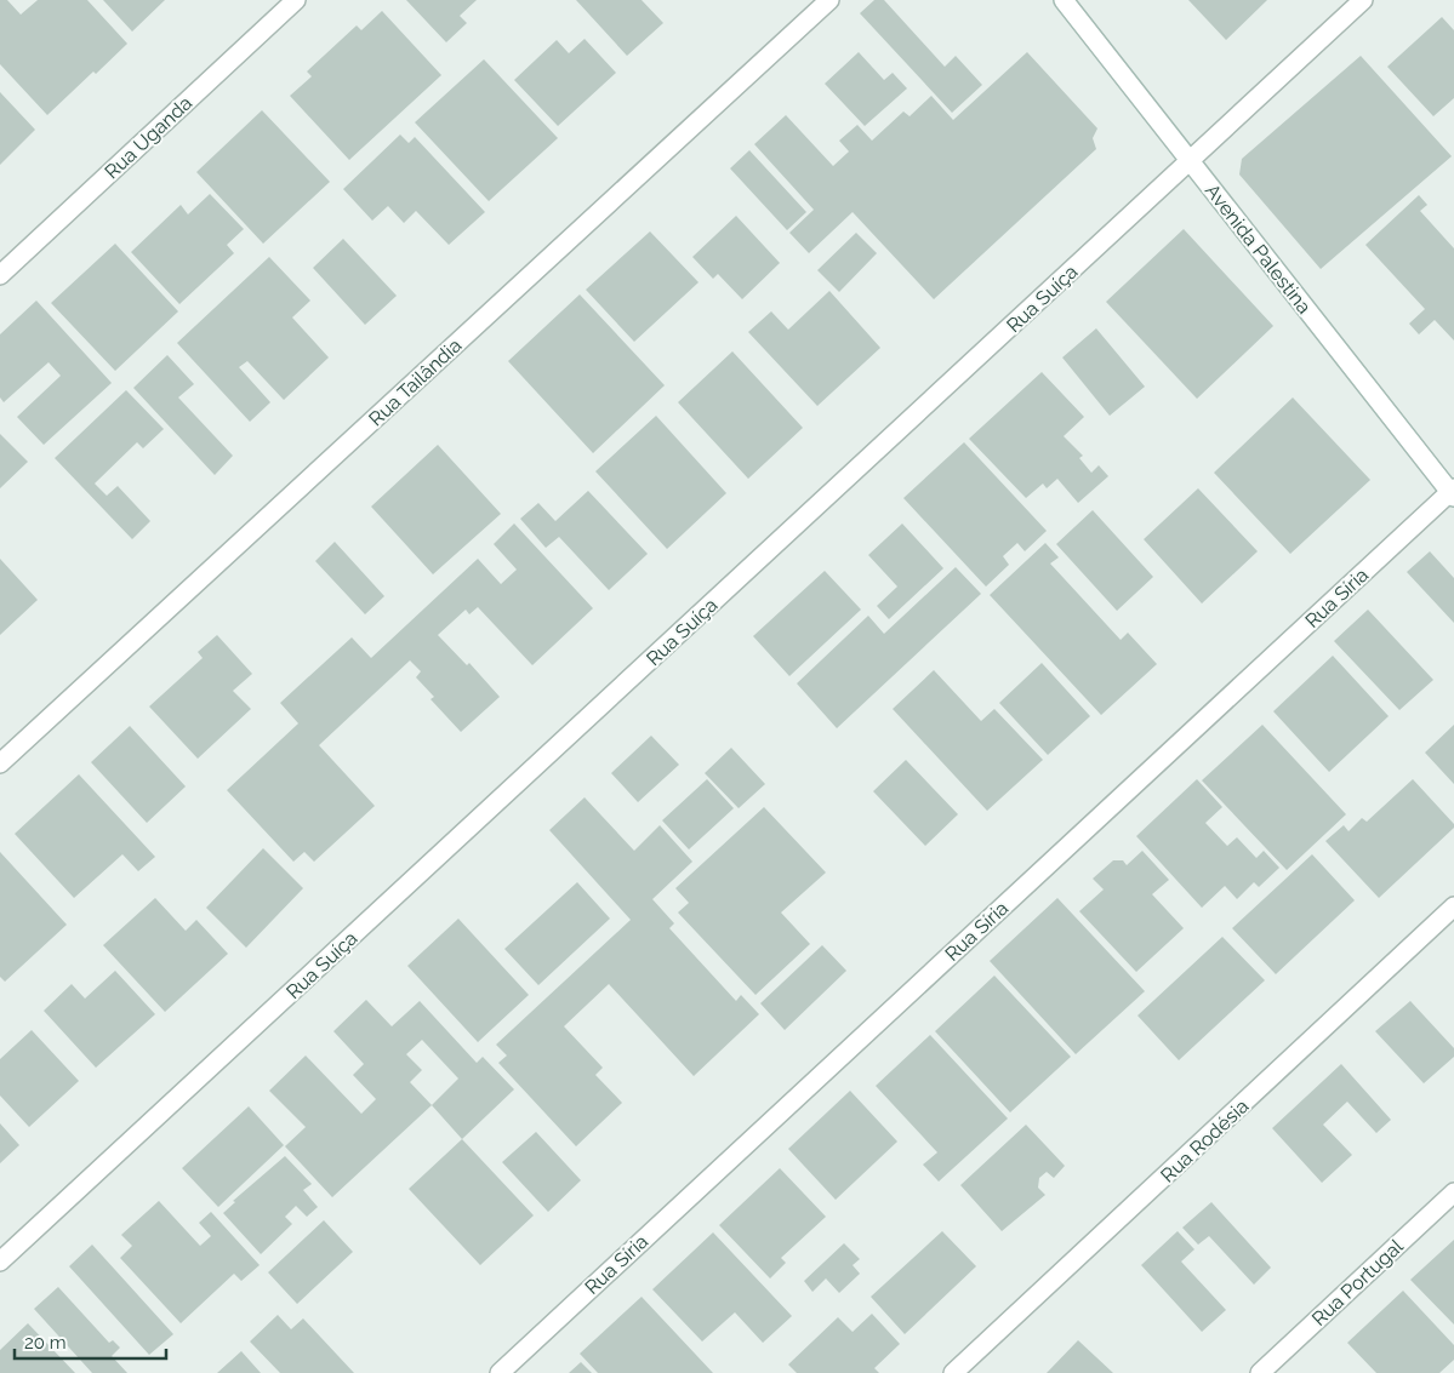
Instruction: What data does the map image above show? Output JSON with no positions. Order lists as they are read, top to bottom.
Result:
{
  "streets": {
    "street": [
      "Rua Uganda",
      "Avenida Palestina",
      "Rua Suíça",
      "Rua Tailândia",
      "Rua Síria",
      "Rua Rodésia",
      "Rua Portugal"
    ]
  },
  "crossings": [
    ["Avenida Palestina", "Rua Suíça"],
    ["Avenida Palestina", "Rua Síria"]
  ],
  "scale_bar": "20 m"
}
